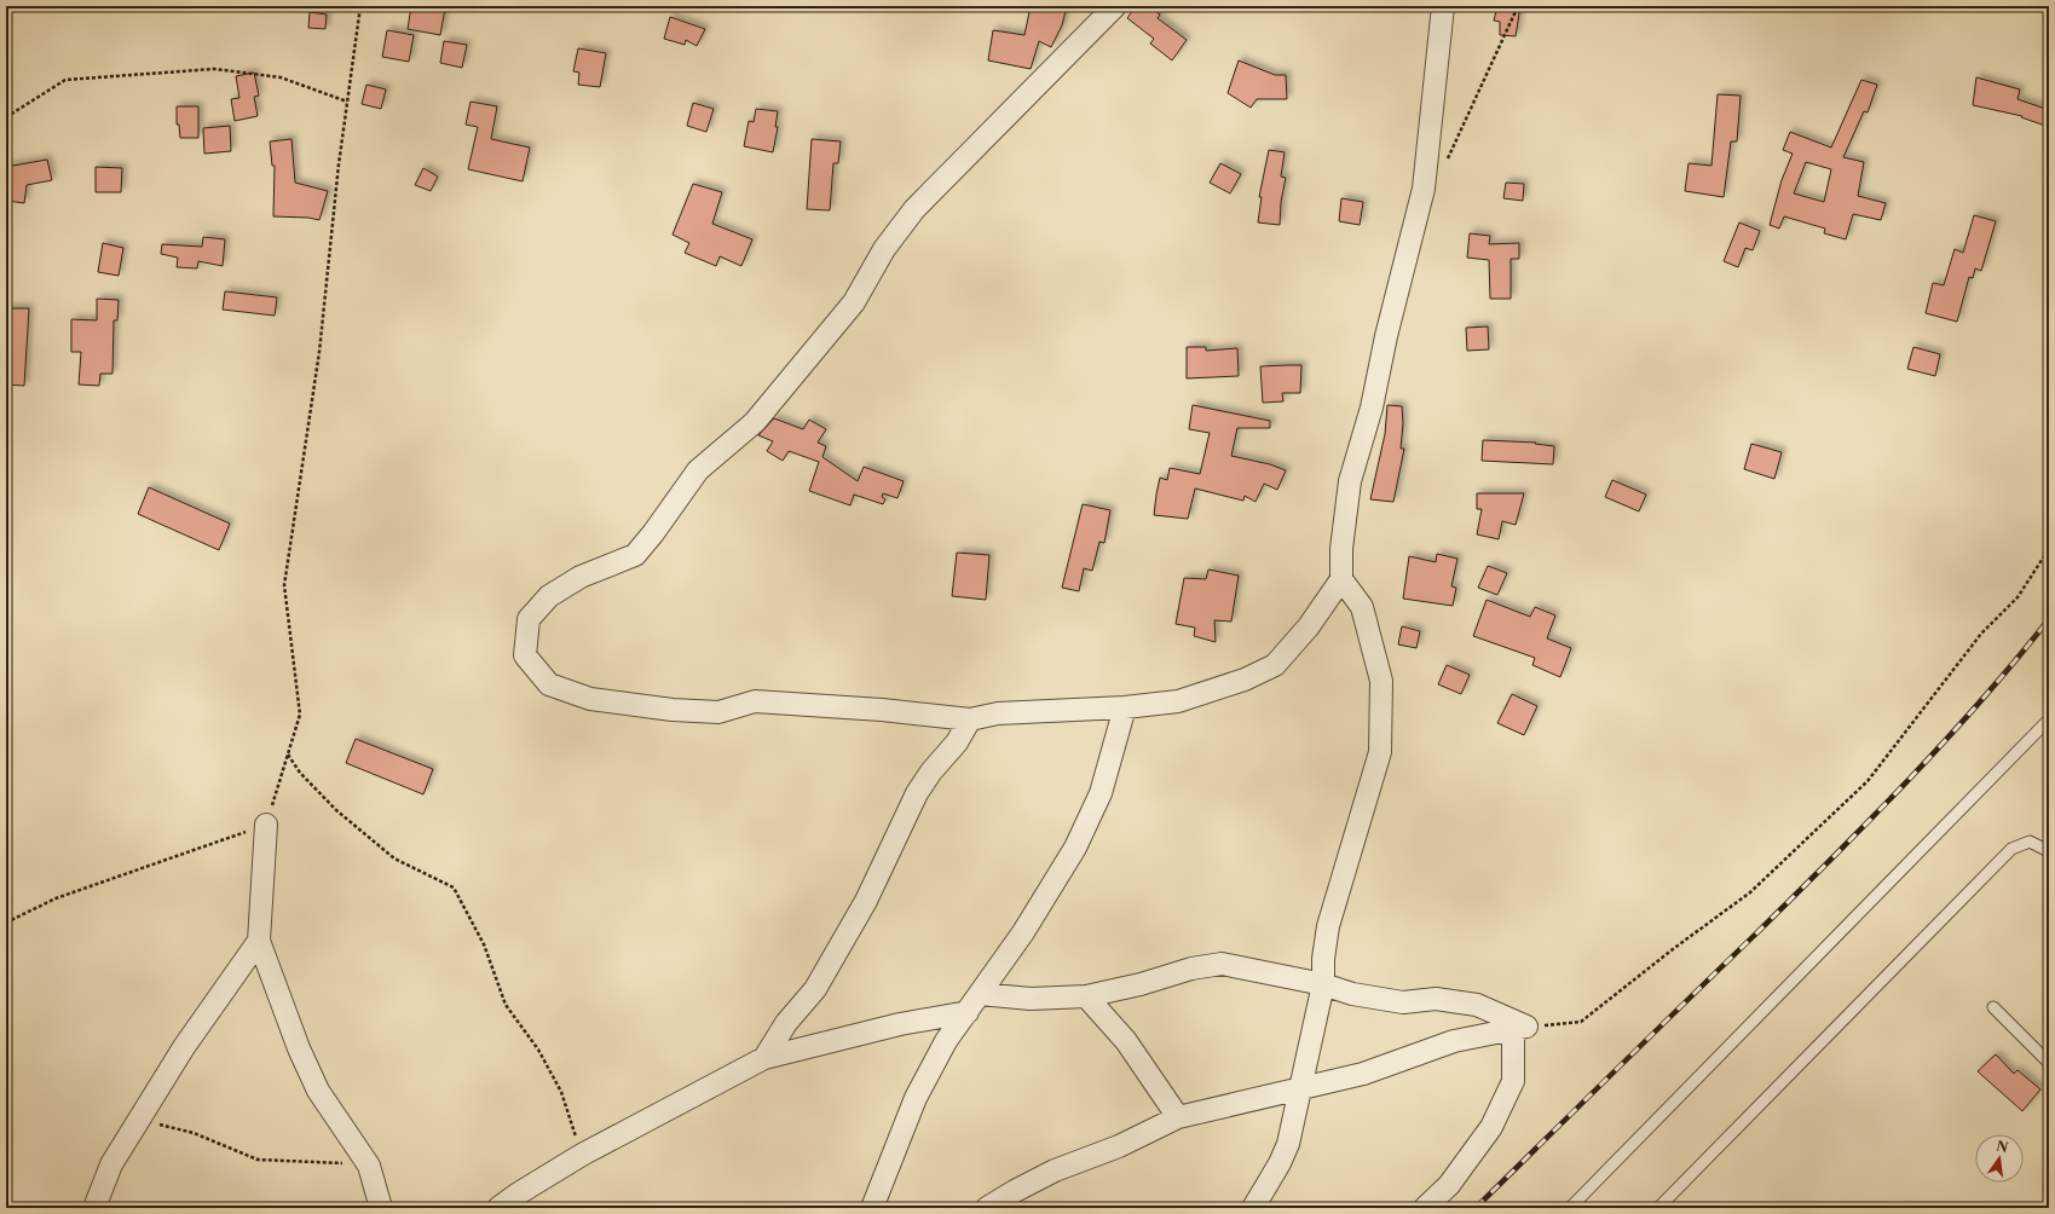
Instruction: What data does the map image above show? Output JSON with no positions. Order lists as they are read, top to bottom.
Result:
{
  "north": "top"
}
